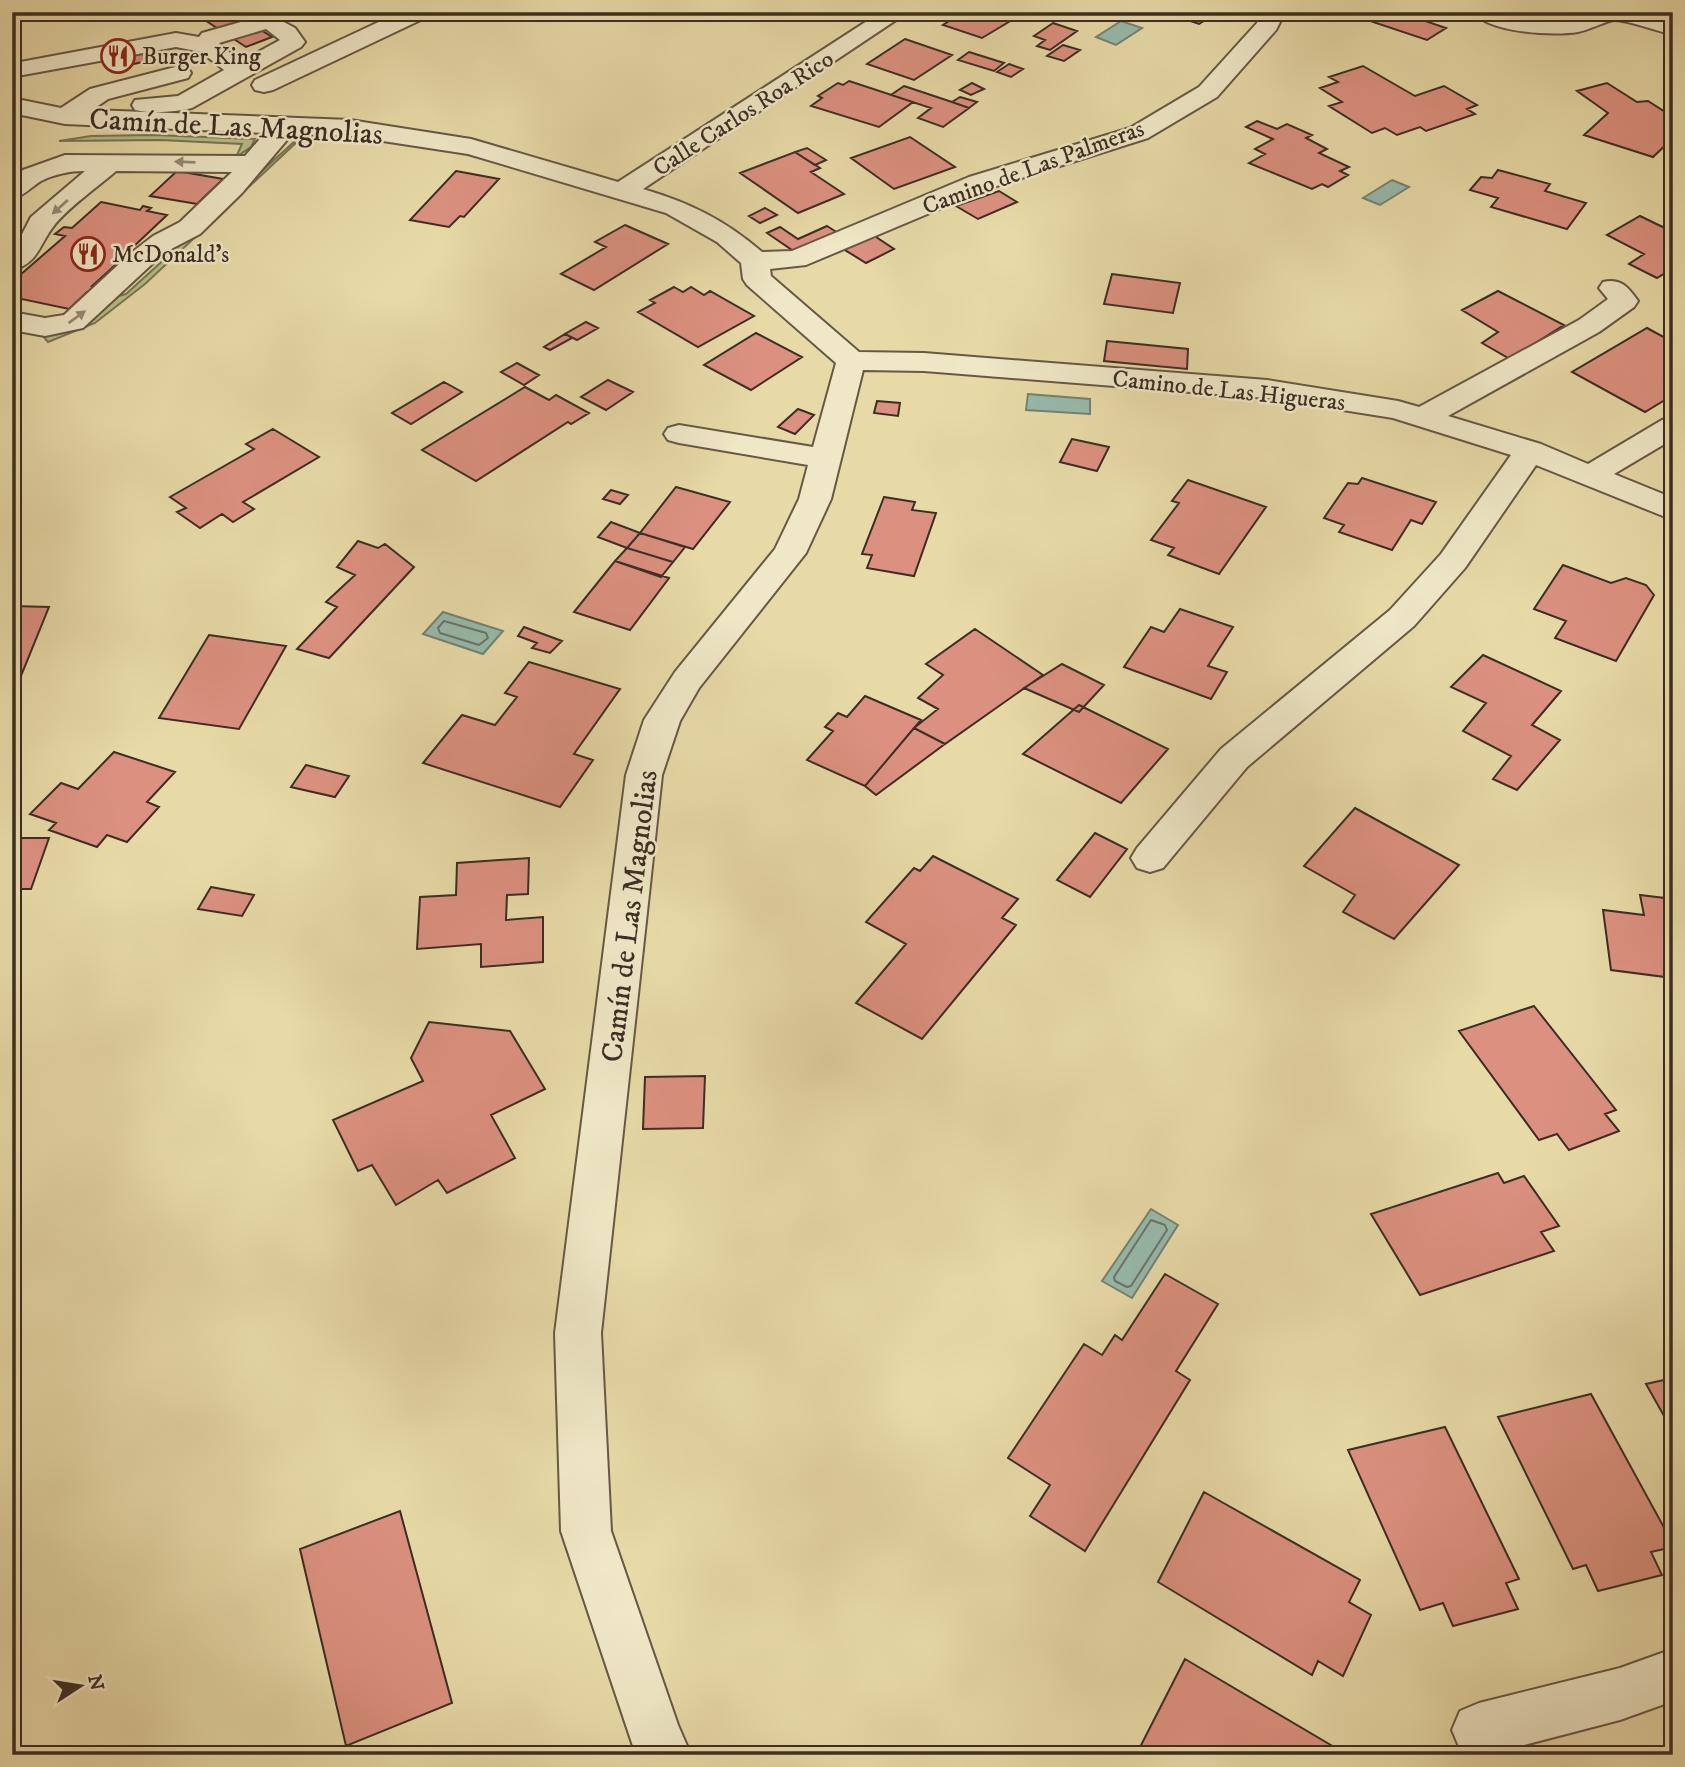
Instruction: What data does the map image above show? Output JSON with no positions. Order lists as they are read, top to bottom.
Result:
{
  "streets": {
    "street": [
      "Calle Carlos Roa Rico",
      "Camín de Las Magnolias",
      "Camino de Las Palmeras",
      "Camino de Las Higueras"
    ]
  },
  "crossings": [
    ["Calle Carlos Roa Rico", "Camín de Las Magnolias"],
    ["Camín de Las Magnolias", "Camino de Las Palmeras"],
    ["Camín de Las Magnolias", "Camino de Las Higueras"]
  ],
  "places": {
    "restaurant": ["Burger King", "McDonald's"]
  },
  "north": "right"
}
